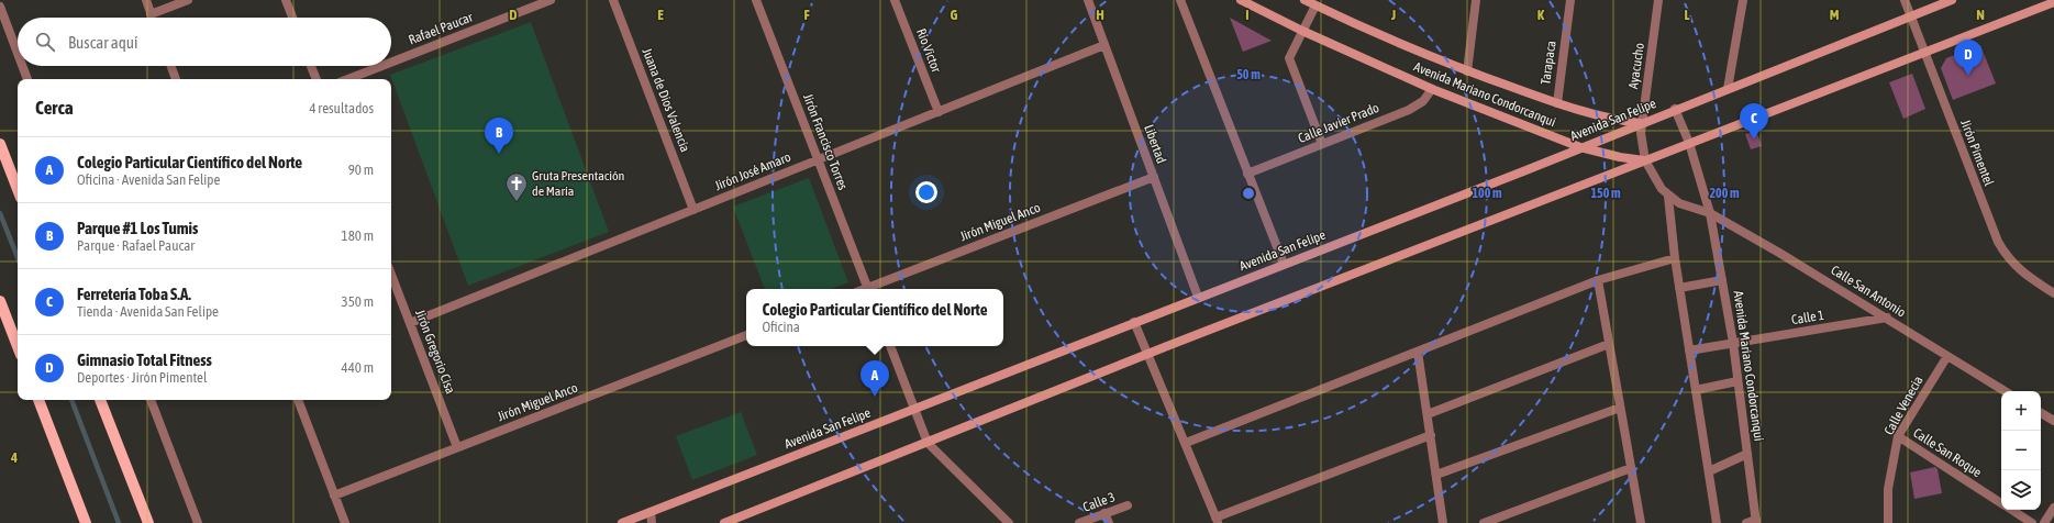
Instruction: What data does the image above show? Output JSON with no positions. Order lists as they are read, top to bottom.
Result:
{
  "streets": {
    "main road": ["Avenida Mariano Condorcanqui", "Avenida San Felipe"],
    "street": [
      "Rafael Paucar",
      "Rio Victor",
      "Tarapaca",
      "Ayacucho",
      "Juana de Dios Valencia",
      "Calle Javier Prado",
      "Jirón Francisco Torres",
      "Libertad",
      "Jirón Pimentel",
      "Jirón José Amaro",
      "Jirón Miguel Anco",
      "Calle San Antonio",
      "Calle 1",
      "Jirón Gregorio Cisa",
      "Calle Venecia",
      "Calle San Roque",
      "Calle 3"
    ]
  },
  "crossings": [
    ["Rio Victor", "Jirón José Amaro"],
    ["Tarapaca", "Avenida Mariano Condorcanqui"],
    ["Ayacucho", "Avenida Mariano Condorcanqui"],
    ["Ayacucho", "Avenida San Felipe"],
    ["Avenida Mariano Condorcanqui", "Avenida San Felipe"],
    ["Avenida Mariano Condorcanqui", "Calle Javier Prado"],
    ["Avenida Mariano Condorcanqui", "Calle San Antonio"],
    ["Avenida Mariano Condorcanqui", "Calle 1"],
    ["Juana de Dios Valencia", "Jirón José Amaro"],
    ["Avenida San Felipe", "Libertad"],
    ["Avenida San Felipe", "Jirón Pimentel"],
    ["Jirón Francisco Torres", "Jirón José Amaro"],
    ["Libertad", "Jirón José Amaro"],
    ["Libertad", "Jirón Miguel Anco"],
    ["Jirón José Amaro", "Jirón Gregorio Cisa"],
    ["Jirón Miguel Anco", "Jirón Gregorio Cisa"],
    ["Calle San Antonio", "Calle 1"],
    ["Calle San Antonio", "Calle Venecia"],
    ["Calle Venecia", "Calle San Roque"]
  ],
  "places": {
    "church": ["Gruta Presentación de María"]
  },
  "page": {
    "search": "Buscar aquí",
    "pins": [
      "D",
      "C",
      "B",
      "A"
    ],
    "heading": ["Cerca", "4 resultados"],
    "list": [
      {
        "mark": "A",
        "name": "Colegio Particular Científico del Norte",
        "note": "Oficina · Avenida San Felipe",
        "value": "90 m"
      },
      {
        "mark": "B",
        "name": "Parque #1 Los Tumis",
        "note": "Parque · Rafael Paucar",
        "value": "180 m"
      },
      {
        "mark": "C",
        "name": "Ferretería Toba S.A.",
        "note": "Tienda · Avenida San Felipe",
        "value": "350 m"
      },
      {
        "mark": "D",
        "name": "Gimnasio Total Fitness",
        "note": "Deportes · Jirón Pimentel",
        "value": "440 m"
      }
    ],
    "popup": ["Colegio Particular Científico del Norte", "Oficina"],
    "map_buttons": ["+", "−"]
  },
  "grid": {
    "columns": [
      "D",
      "E",
      "F",
      "G",
      "H",
      "I",
      "J",
      "K",
      "L",
      "M",
      "N"
    ],
    "rows": ["4"]
  },
  "rings": [
    "50 m",
    "100 m",
    "150 m",
    "200 m"
  ]
}
